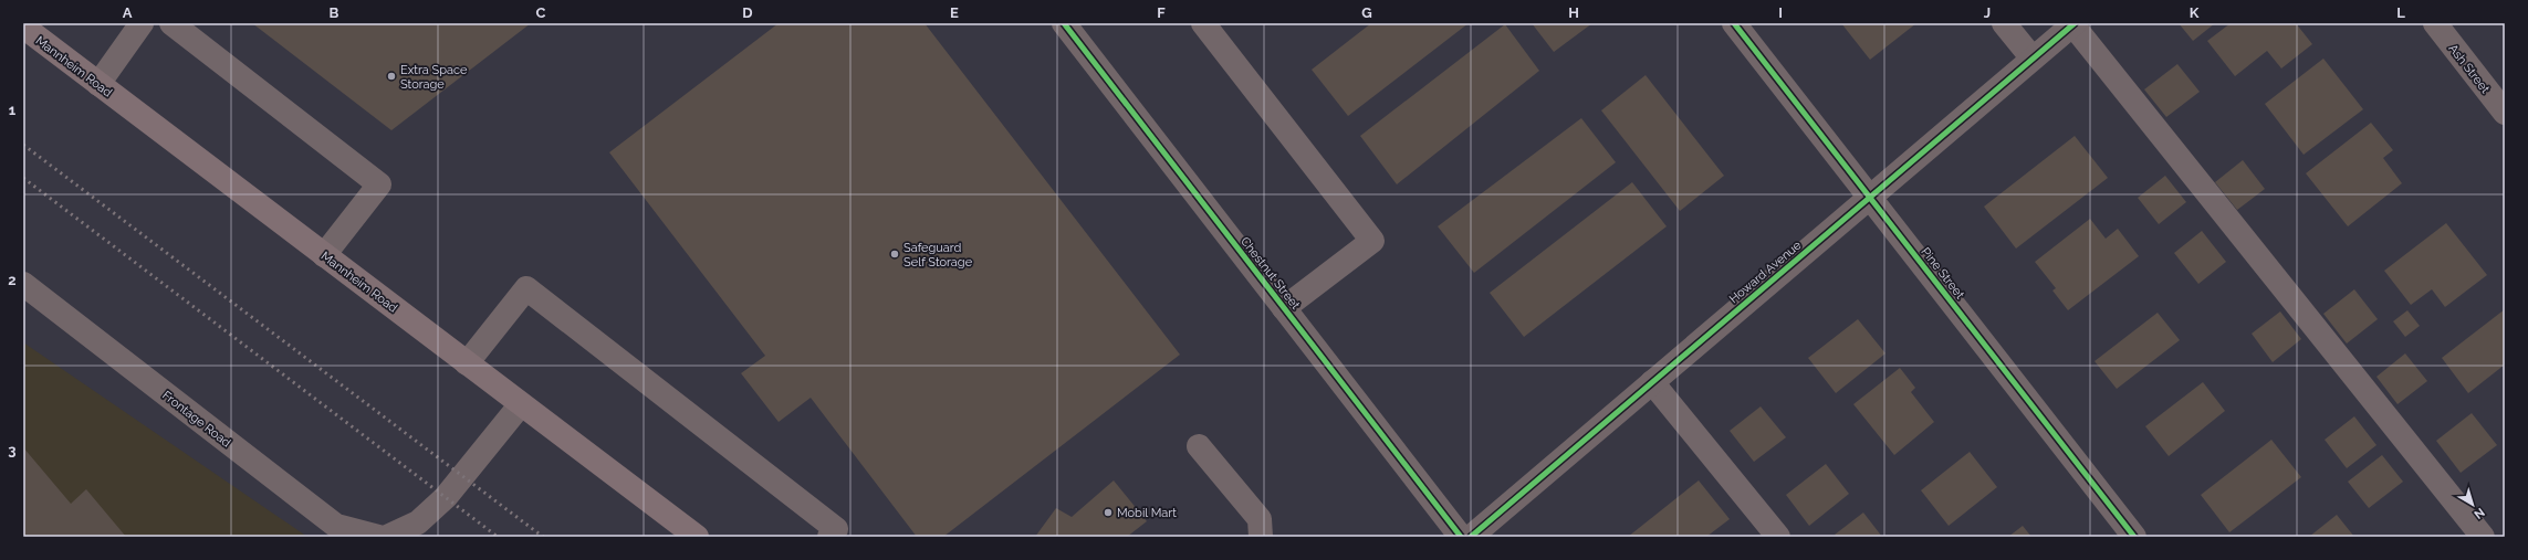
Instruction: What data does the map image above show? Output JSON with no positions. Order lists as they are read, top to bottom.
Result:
{
  "streets": {
    "main road": ["Mannheim Road"],
    "street": [
      "Ash Street",
      "Howard Avenue",
      "Chestnut Street",
      "Pine Street",
      "Frontage Road"
    ]
  },
  "crossings": [
    ["Howard Avenue", "Pine Street"]
  ],
  "places": ["Extra Space Storage", "Safeguard Self Storage", "Mobil Mart"],
  "north": "bottom right",
  "grid": {
    "columns": [
      "A",
      "B",
      "C",
      "D",
      "E",
      "F",
      "G",
      "H",
      "I",
      "J",
      "K",
      "L"
    ],
    "rows": ["1", "2", "3"]
  }
}
